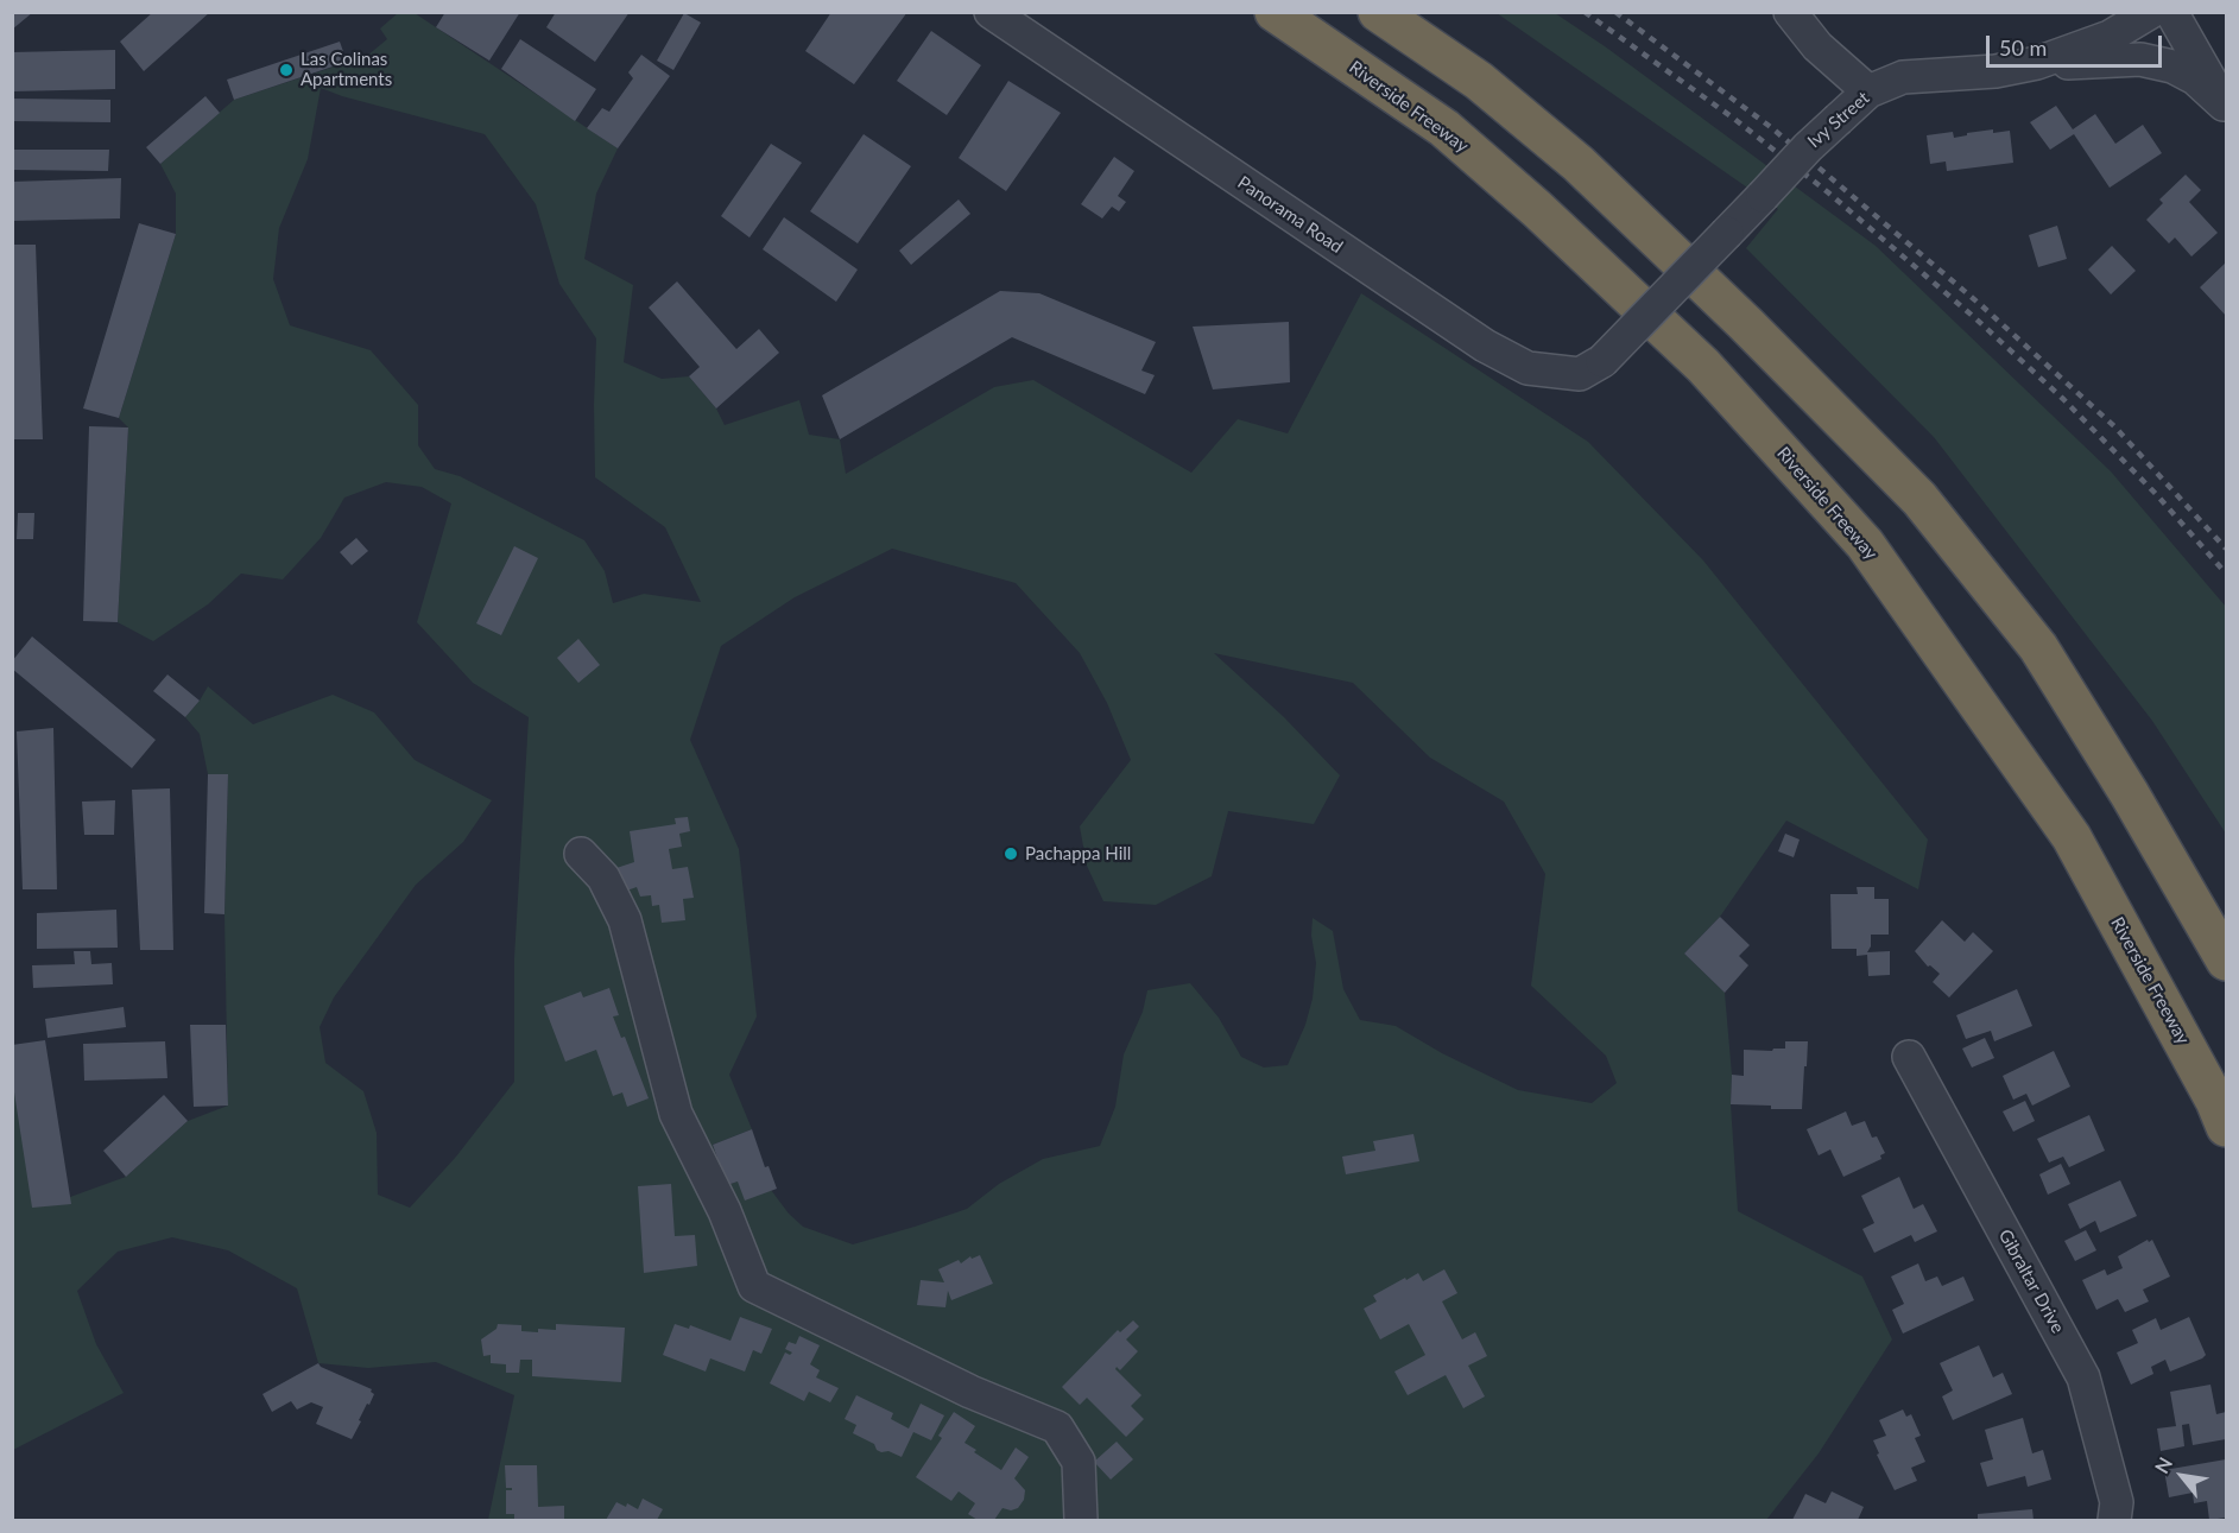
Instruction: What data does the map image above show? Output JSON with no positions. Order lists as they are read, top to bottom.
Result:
{
  "streets": {
    "highway": ["Riverside Freeway"],
    "street": ["Ivy Street", "Panorama Road", "Gibraltar Drive"]
  },
  "crossings": [
    ["Ivy Street", "Panorama Road"]
  ],
  "places": ["Las Colinas Apartments", "Pachappa Hill"],
  "scale_bar": "50 m",
  "north": "top left"
}
